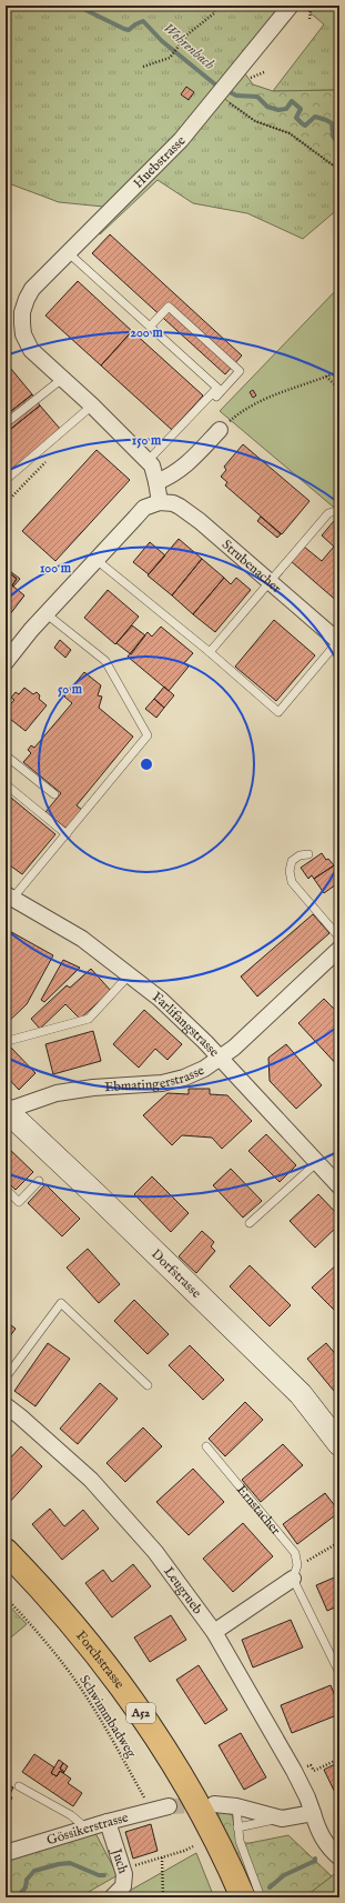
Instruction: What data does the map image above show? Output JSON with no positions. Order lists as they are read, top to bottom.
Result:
{
  "streets": {
    "highway": ["Forchstrasse", "A52"],
    "street": [
      "Huebstrasse",
      "Strubenacher",
      "Farlifangstrasse",
      "Ebmatingerstrasse",
      "Dorfstrasse",
      "Leugrueb",
      "Gössikerstrasse",
      "Juch"
    ],
    "lane": ["Ernstacher"],
    "path": ["Schwimmbadweg"]
  },
  "crossings": [
    ["Farlifangstrasse", "Ebmatingerstrasse"],
    ["Ebmatingerstrasse", "Dorfstrasse"],
    ["Schwimmbadweg", "Gössikerstrasse"],
    ["Gössikerstrasse", "Juch"]
  ],
  "water": ["Wehrenbach"],
  "rings": [
    "200 m",
    "150 m",
    "100 m",
    "50 m"
  ]
}
